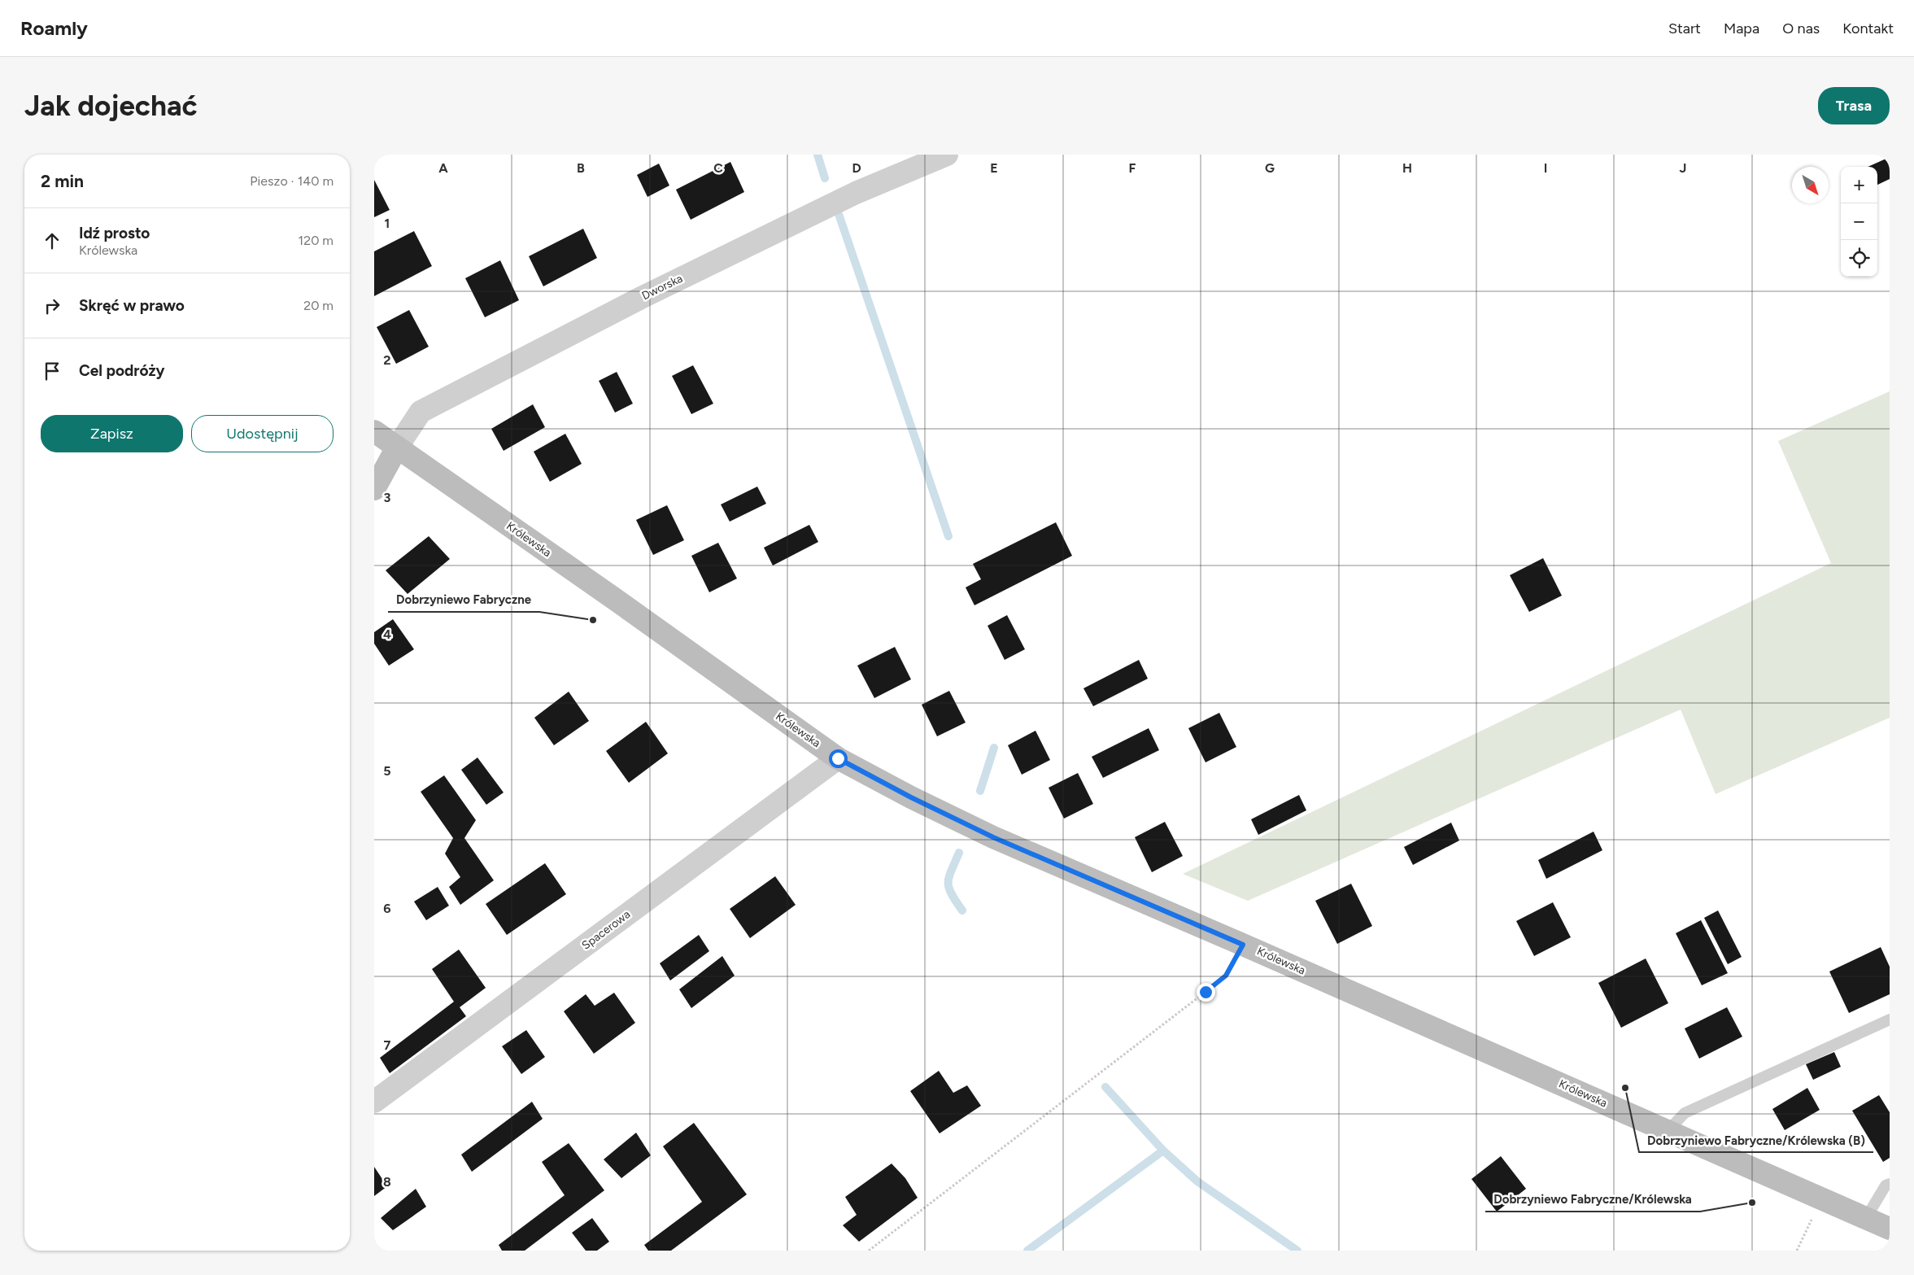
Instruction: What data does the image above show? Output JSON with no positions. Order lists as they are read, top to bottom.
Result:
{
  "streets": {
    "street": ["Dworska", "Królewska", "Spacerowa"]
  },
  "crossings": [
    ["Dworska", "Królewska"],
    ["Królewska", "Spacerowa"]
  ],
  "places": ["Dobrzyniewo Fabryczne", "Dobrzyniewo Fabryczne/Królewska (B)", "Dobrzyniewo Fabryczne/Królewska"],
  "north": "bottom right",
  "page": {
    "header": "Roamly",
    "nav": [
      "Start",
      "Mapa",
      "O nas",
      "Kontakt"
    ],
    "buttons": [
      "Trasa",
      ["Zapisz", "Udostępnij"]
    ],
    "title": "Jak dojechać",
    "heading": ["2 min", "Pieszo · 140 m"],
    "map_buttons": ["+", "−"],
    "list": [
      ["Idź prosto", "Królewska", "120 m"],
      ["Skręć w prawo", "20 m"],
      "Cel podróży"
    ]
  },
  "grid": {
    "columns": [
      "A",
      "B",
      "C",
      "D",
      "E",
      "F",
      "G",
      "H",
      "I",
      "J"
    ],
    "rows": [
      "1",
      "2",
      "3",
      "4",
      "5",
      "6",
      "7",
      "8"
    ]
  }
}
